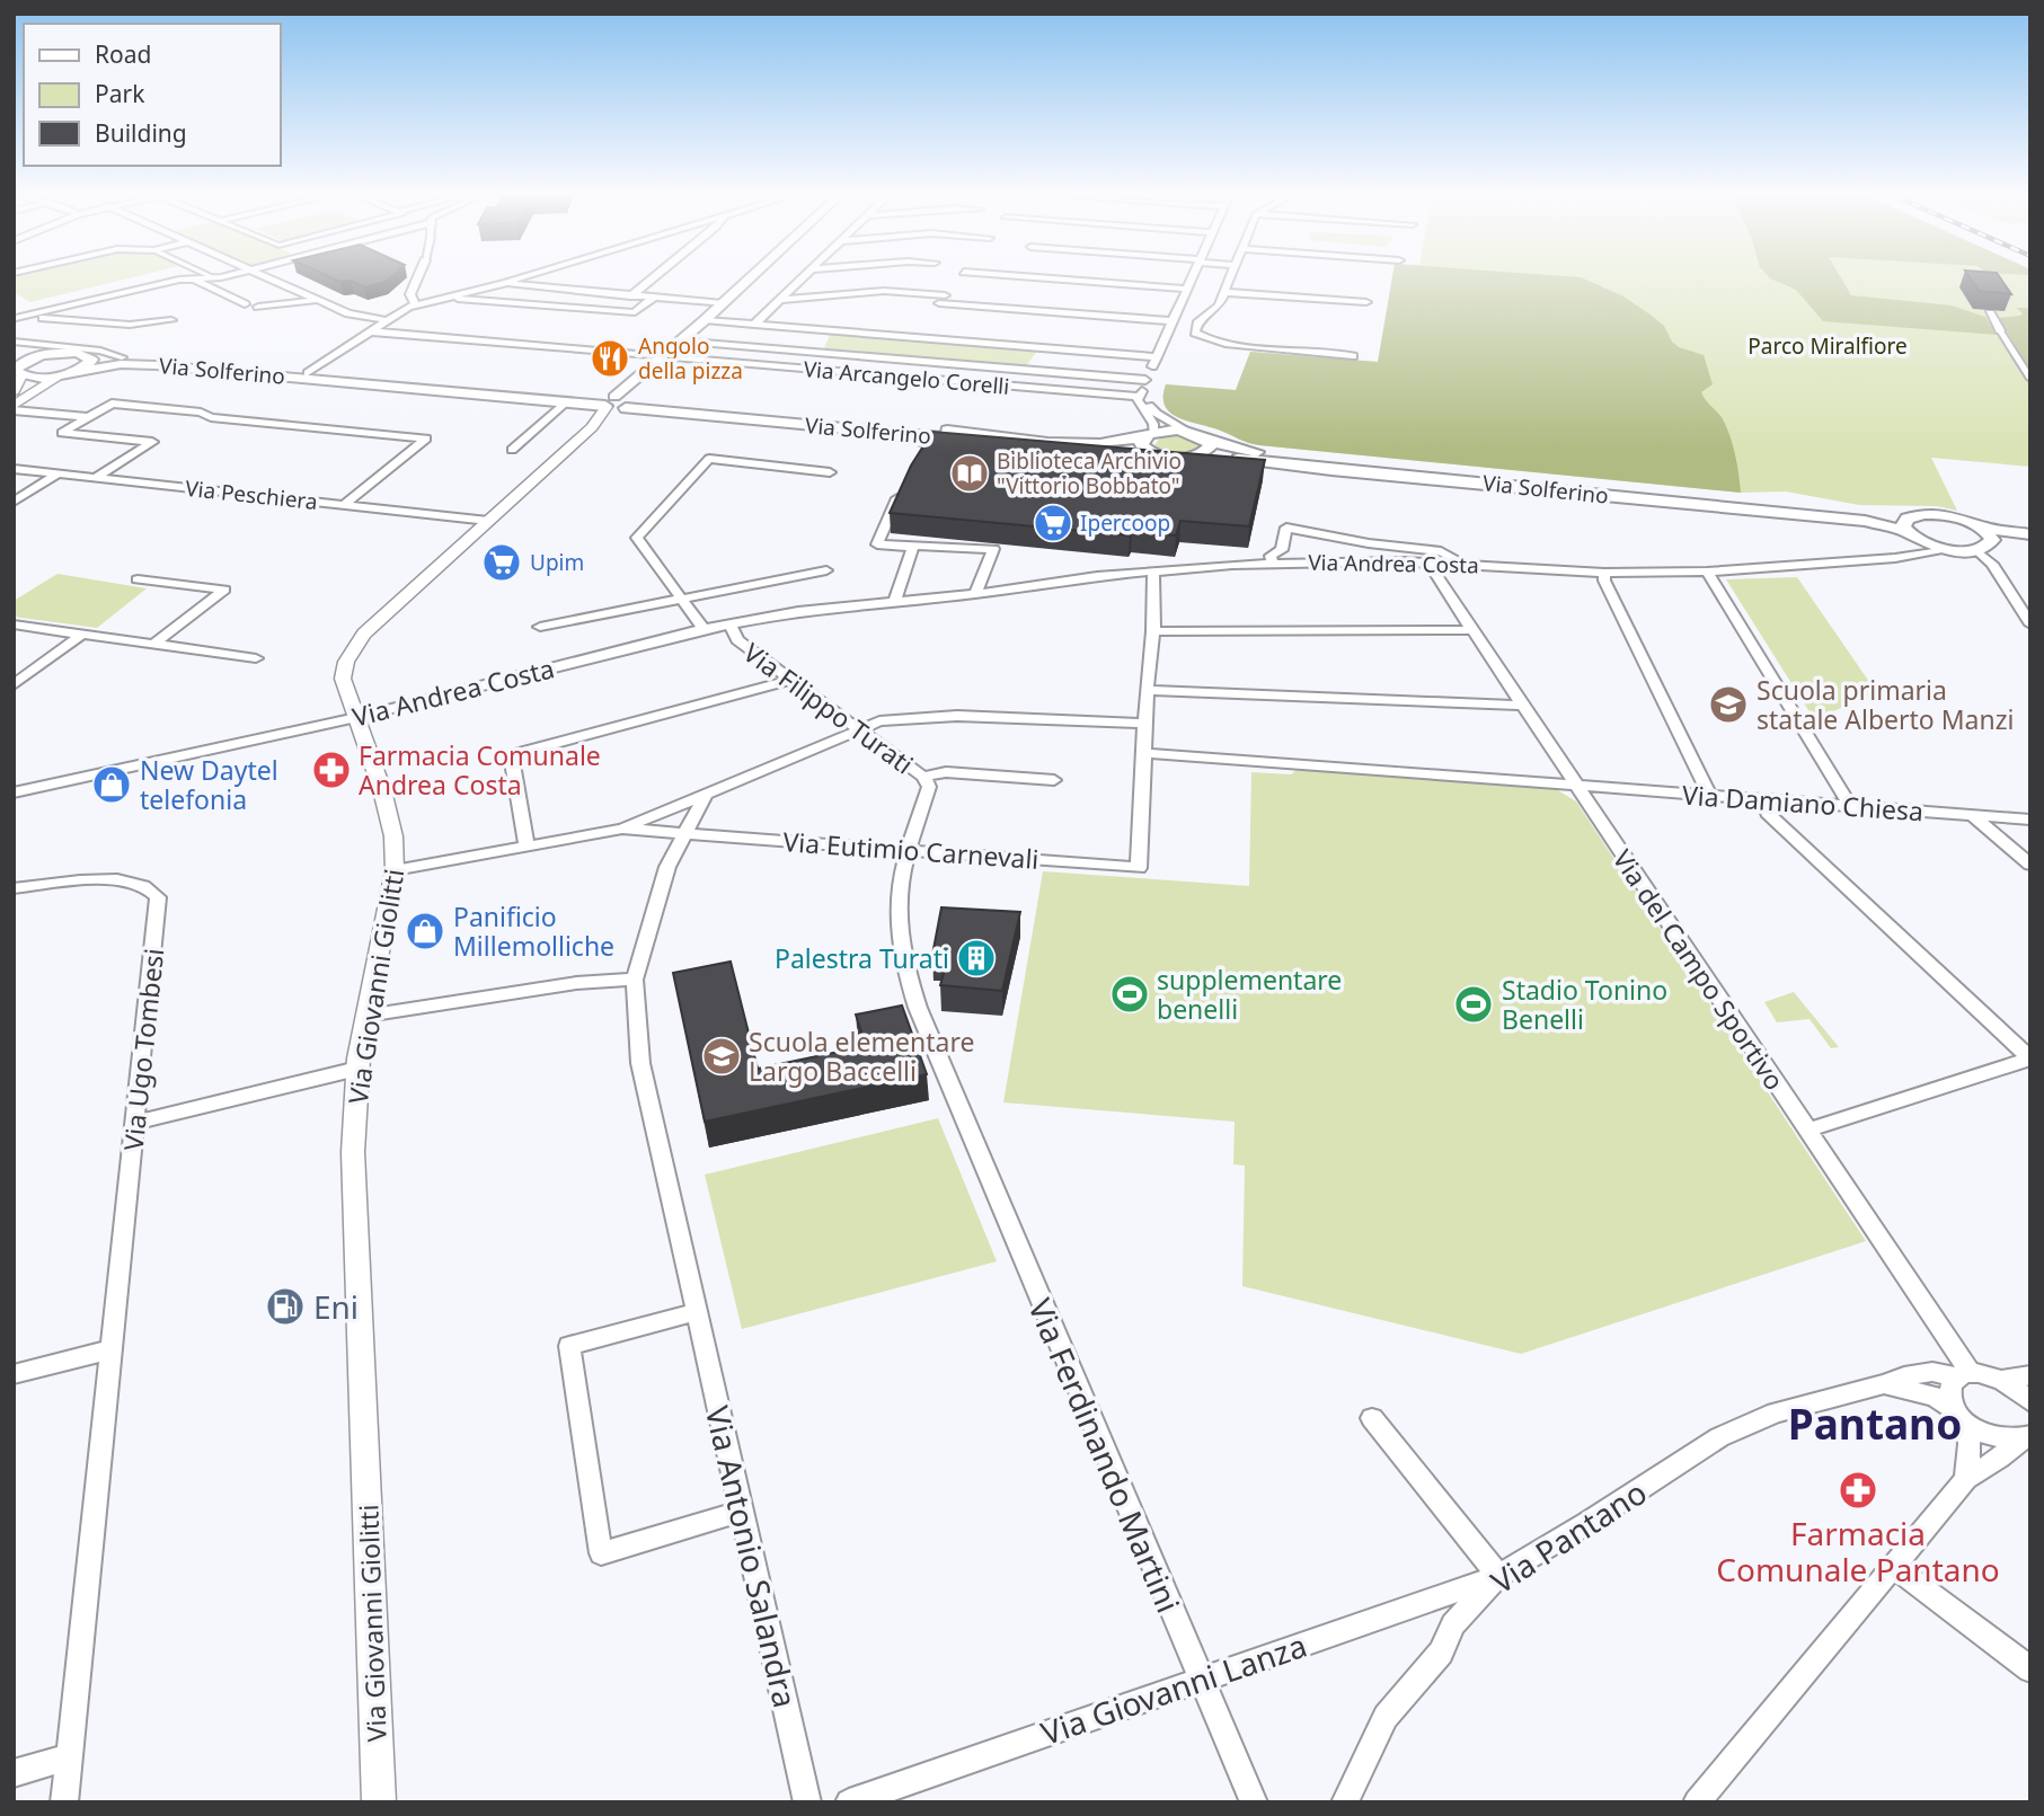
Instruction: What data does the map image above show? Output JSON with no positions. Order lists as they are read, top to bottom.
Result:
{
  "streets": {
    "main road": ["Via Solferino"],
    "street": [
      "Via Arcangelo Corelli",
      "Via Peschiera",
      "Via Andrea Costa",
      "Via Filippo Turati",
      "Via Damiano Chiesa",
      "Via Eutimio Carnevali",
      "Via del Campo Sportivo",
      "Via Giovanni Giolitti",
      "Via Ugo Tombesi",
      "Via Ferdinando Martini",
      "Via Pantano",
      "Via Antonio Salandra",
      "Via Giovanni Lanza"
    ]
  },
  "crossings": [
    ["Via Solferino", "Via Andrea Costa"],
    ["Via Solferino", "Via Giovanni Giolitti"],
    ["Via Peschiera", "Via Giovanni Giolitti"],
    ["Via Andrea Costa", "Via Filippo Turati"],
    ["Via Andrea Costa", "Via del Campo Sportivo"],
    ["Via Andrea Costa", "Via Giovanni Giolitti"],
    ["Via Filippo Turati", "Via Eutimio Carnevali"],
    ["Via Filippo Turati", "Via Ferdinando Martini"],
    ["Via Damiano Chiesa", "Via Eutimio Carnevali"],
    ["Via Damiano Chiesa", "Via del Campo Sportivo"],
    ["Via Eutimio Carnevali", "Via Antonio Salandra"],
    ["Via del Campo Sportivo", "Via Pantano"],
    ["Via Ferdinando Martini", "Via Giovanni Lanza"],
    ["Via Pantano", "Via Giovanni Lanza"]
  ],
  "districts": ["Pantano"],
  "parks": ["Parco Miralfiore"],
  "places": {
    "restaurant": ["Angolo della pizza"],
    "library": ["Biblioteca Archivio \"Vittorio Bobbato\""],
    "supermarket": ["Ipercoop", "Upim"],
    "school or university": ["Scuola primaria statale Alberto Manzi", "Scuola elementare Largo Baccelli"],
    "pharmacy": ["Farmacia Comunale Andrea Costa", "Farmacia Comunale Pantano"],
    "shop": ["New Daytel telefonia", "Panificio Millemolliche"],
    "building": ["Palestra Turati"],
    "sports": ["supplementare benelli", "Stadio Tonino Benelli"],
    "fuel station": ["Eni"]
  },
  "legend": ["Road", "Park", "Building"]
}
